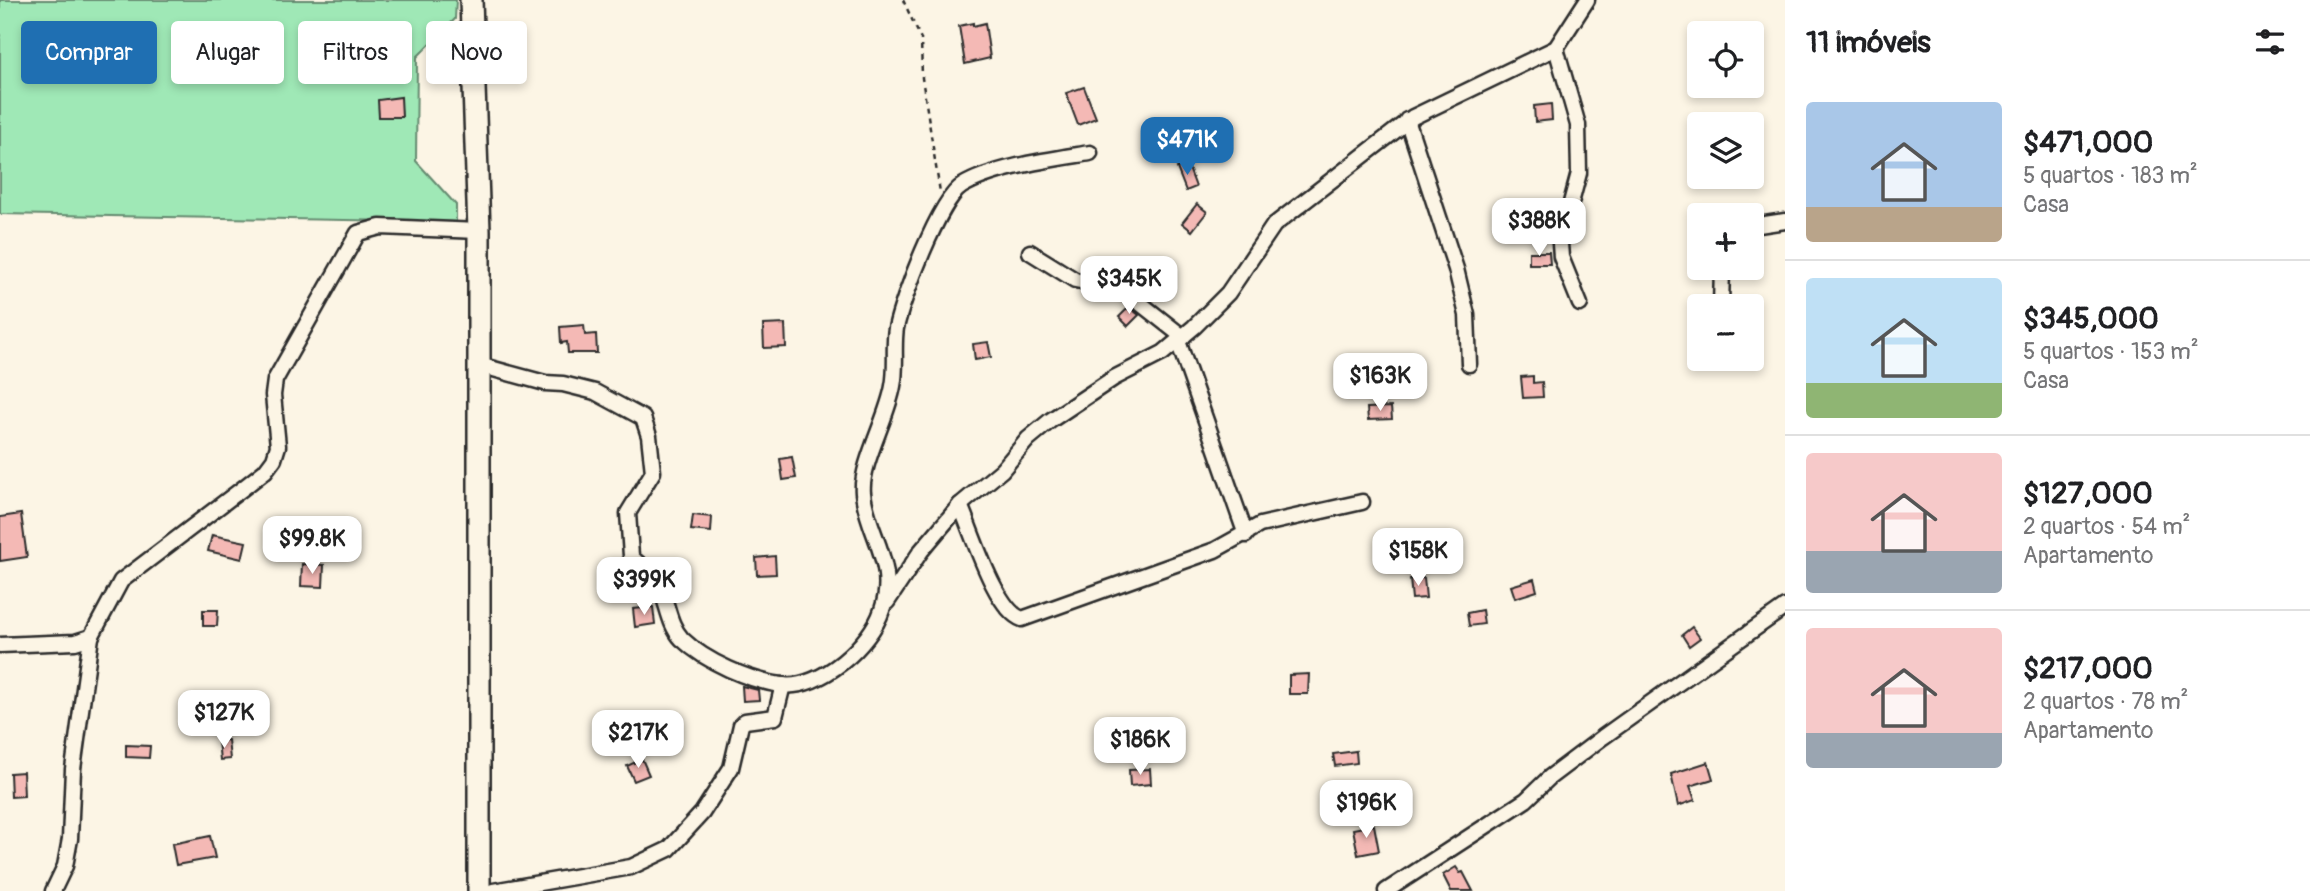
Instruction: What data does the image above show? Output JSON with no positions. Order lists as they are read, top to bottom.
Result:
{
  "page": {
    "heading": "11 imóveis",
    "map_buttons": ["+", "−"],
    "chip": [
      "Comprar",
      "Alugar",
      "Filtros",
      "Novo"
    ],
    "list": [
      {
        "name": "$471,000",
        "note": "5 quartos · 183 m² · Casa"
      },
      {
        "name": "$345,000",
        "note": "5 quartos · 153 m² · Casa"
      },
      {
        "name": "$127,000",
        "note": "2 quartos · 54 m² · Apartamento"
      },
      {
        "name": "$217,000",
        "note": "2 quartos · 78 m² · Apartamento"
      }
    ],
    "price": [
      "$471K",
      "$388K",
      "$345K",
      "$163K",
      "$99.8K",
      "$158K",
      "$399K",
      "$127K",
      "$217K",
      "$186K",
      "$196K"
    ]
  }
}
